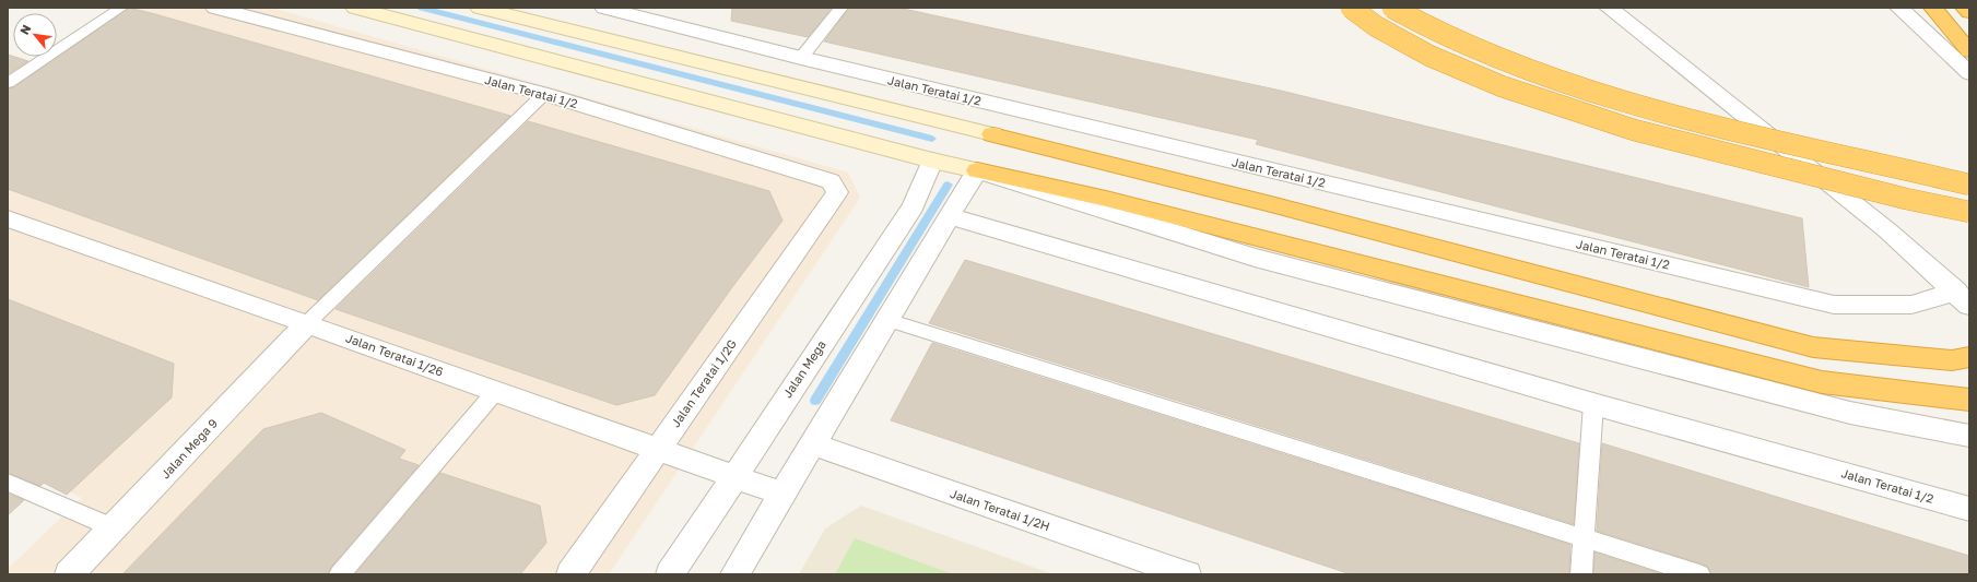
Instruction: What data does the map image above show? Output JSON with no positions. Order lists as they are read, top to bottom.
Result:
{
  "streets": {
    "street": [
      "Jalan Teratai 1/2",
      "Jalan Teratai 1/26",
      "Jalan Mega",
      "Jalan Teratai 1/2G",
      "Jalan Mega 9",
      "Jalan Teratai 1/2H"
    ]
  },
  "crossings": [
    ["Jalan Teratai 1/2", "Jalan Teratai 1/2G"],
    ["Jalan Teratai 1/26", "Jalan Mega"],
    ["Jalan Teratai 1/26", "Jalan Teratai 1/2G"],
    ["Jalan Teratai 1/26", "Jalan Mega 9"]
  ],
  "north": "top left"
}
